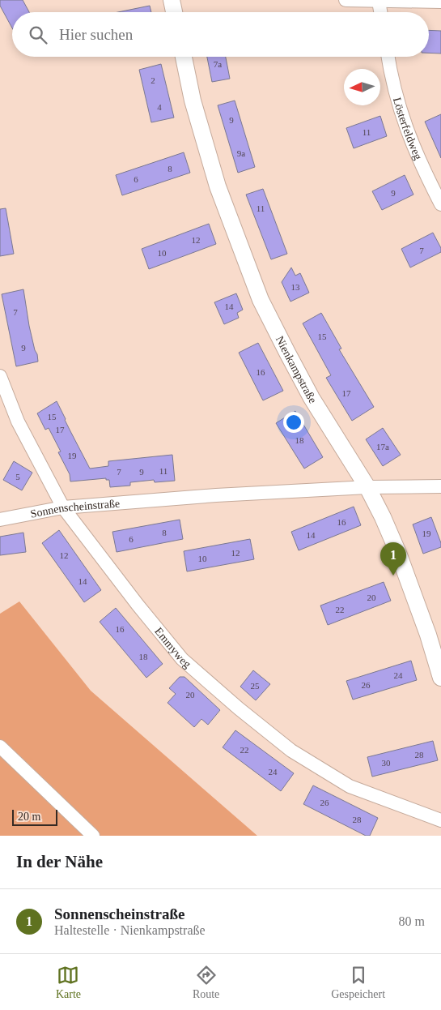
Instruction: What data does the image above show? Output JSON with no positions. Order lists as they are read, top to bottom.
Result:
{
  "streets": {
    "street": [
      "Lösterfeldweg",
      "Nienkampstraße",
      "Sonnenscheinstraße",
      "Emmyweg"
    ]
  },
  "crossings": [
    ["Nienkampstraße", "Sonnenscheinstraße"],
    ["Sonnenscheinstraße", "Emmyweg"]
  ],
  "house_numbers": [
    "7a",
    "2",
    "4",
    "9",
    "11",
    "9a",
    "8",
    "6",
    "9",
    "11",
    "12",
    "7",
    "10",
    "13",
    "14",
    "7",
    "15",
    "9",
    "16",
    "17",
    "15",
    "17",
    "18",
    "17a",
    "19",
    "11",
    "7",
    "9",
    "5",
    "16",
    "8",
    "19",
    "14",
    "6",
    "12",
    "12",
    "10",
    "14",
    "20",
    "22",
    "16",
    "18",
    "24",
    "26",
    "25",
    "20",
    "22",
    "28",
    "30",
    "24",
    "26",
    "28"
  ],
  "scale_bar": "20 m",
  "north": "left",
  "page": {
    "search": "Hier suchen",
    "pins": "1",
    "scale": "20 m",
    "heading": "In der Nähe",
    "list": [
      {
        "mark": "1",
        "name": "Sonnenscheinstraße",
        "note": "Haltestelle · Nienkampstraße",
        "value": "80 m"
      }
    ],
    "nav": ["Karte", "Route", "Gespeichert"]
  }
}
